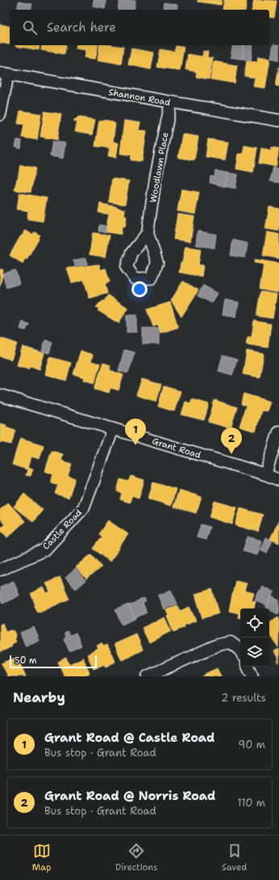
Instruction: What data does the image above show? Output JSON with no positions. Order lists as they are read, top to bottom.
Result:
{
  "streets": {
    "street": [
      "Shannon Road",
      "Woodlawn Place",
      "Grant Road",
      "Castle Road"
    ]
  },
  "crossings": [
    ["Shannon Road", "Woodlawn Place"],
    ["Grant Road", "Castle Road"]
  ],
  "scale_bar": "50 m",
  "page": {
    "search": "Search here",
    "pins": ["1", "2"],
    "scale": "50 m",
    "heading": ["Nearby", "2 results"],
    "list": [
      {
        "mark": "1",
        "name": "Grant Road @ Castle Road",
        "note": "Bus stop · Grant Road",
        "value": "90 m"
      },
      {
        "mark": "2",
        "name": "Grant Road @ Norris Road",
        "note": "Bus stop · Grant Road",
        "value": "110 m"
      }
    ],
    "nav": ["Map", "Directions", "Saved"]
  }
}
